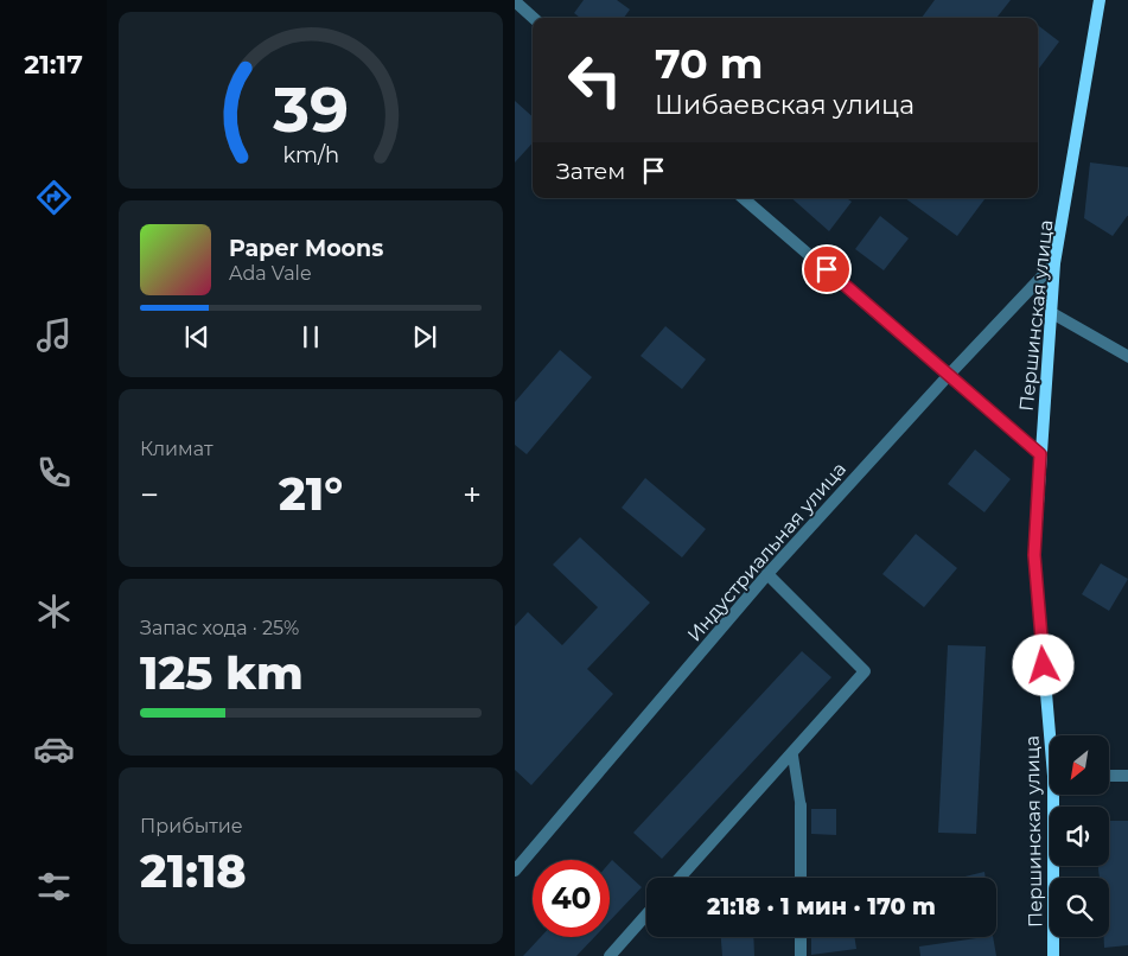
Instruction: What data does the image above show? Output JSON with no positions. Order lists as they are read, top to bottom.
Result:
{
  "streets": {
    "street": ["Першинская улица", "Индустриальная улица"]
  },
  "crossings": [
    ["Першинская улица", "Индустриальная улица"]
  ],
  "north": "bottom left",
  "page": {
    "tabs": "21:17",
    "turn": ["70 m", "Шибаевская улица"],
    "then": "Затем",
    "song": ["Paper Moons", "Ada Vale"],
    "tile": [
      "Климат",
      ["Запас хода · 25%", "125 km"],
      ["Прибытие", "21:18"]
    ],
    "heat": ["−", "21°", "+"],
    "limit": "40",
    "trip": "21:18 · 1 мин · 170 m",
    "gauge": ["39", "km/h"]
  }
}
